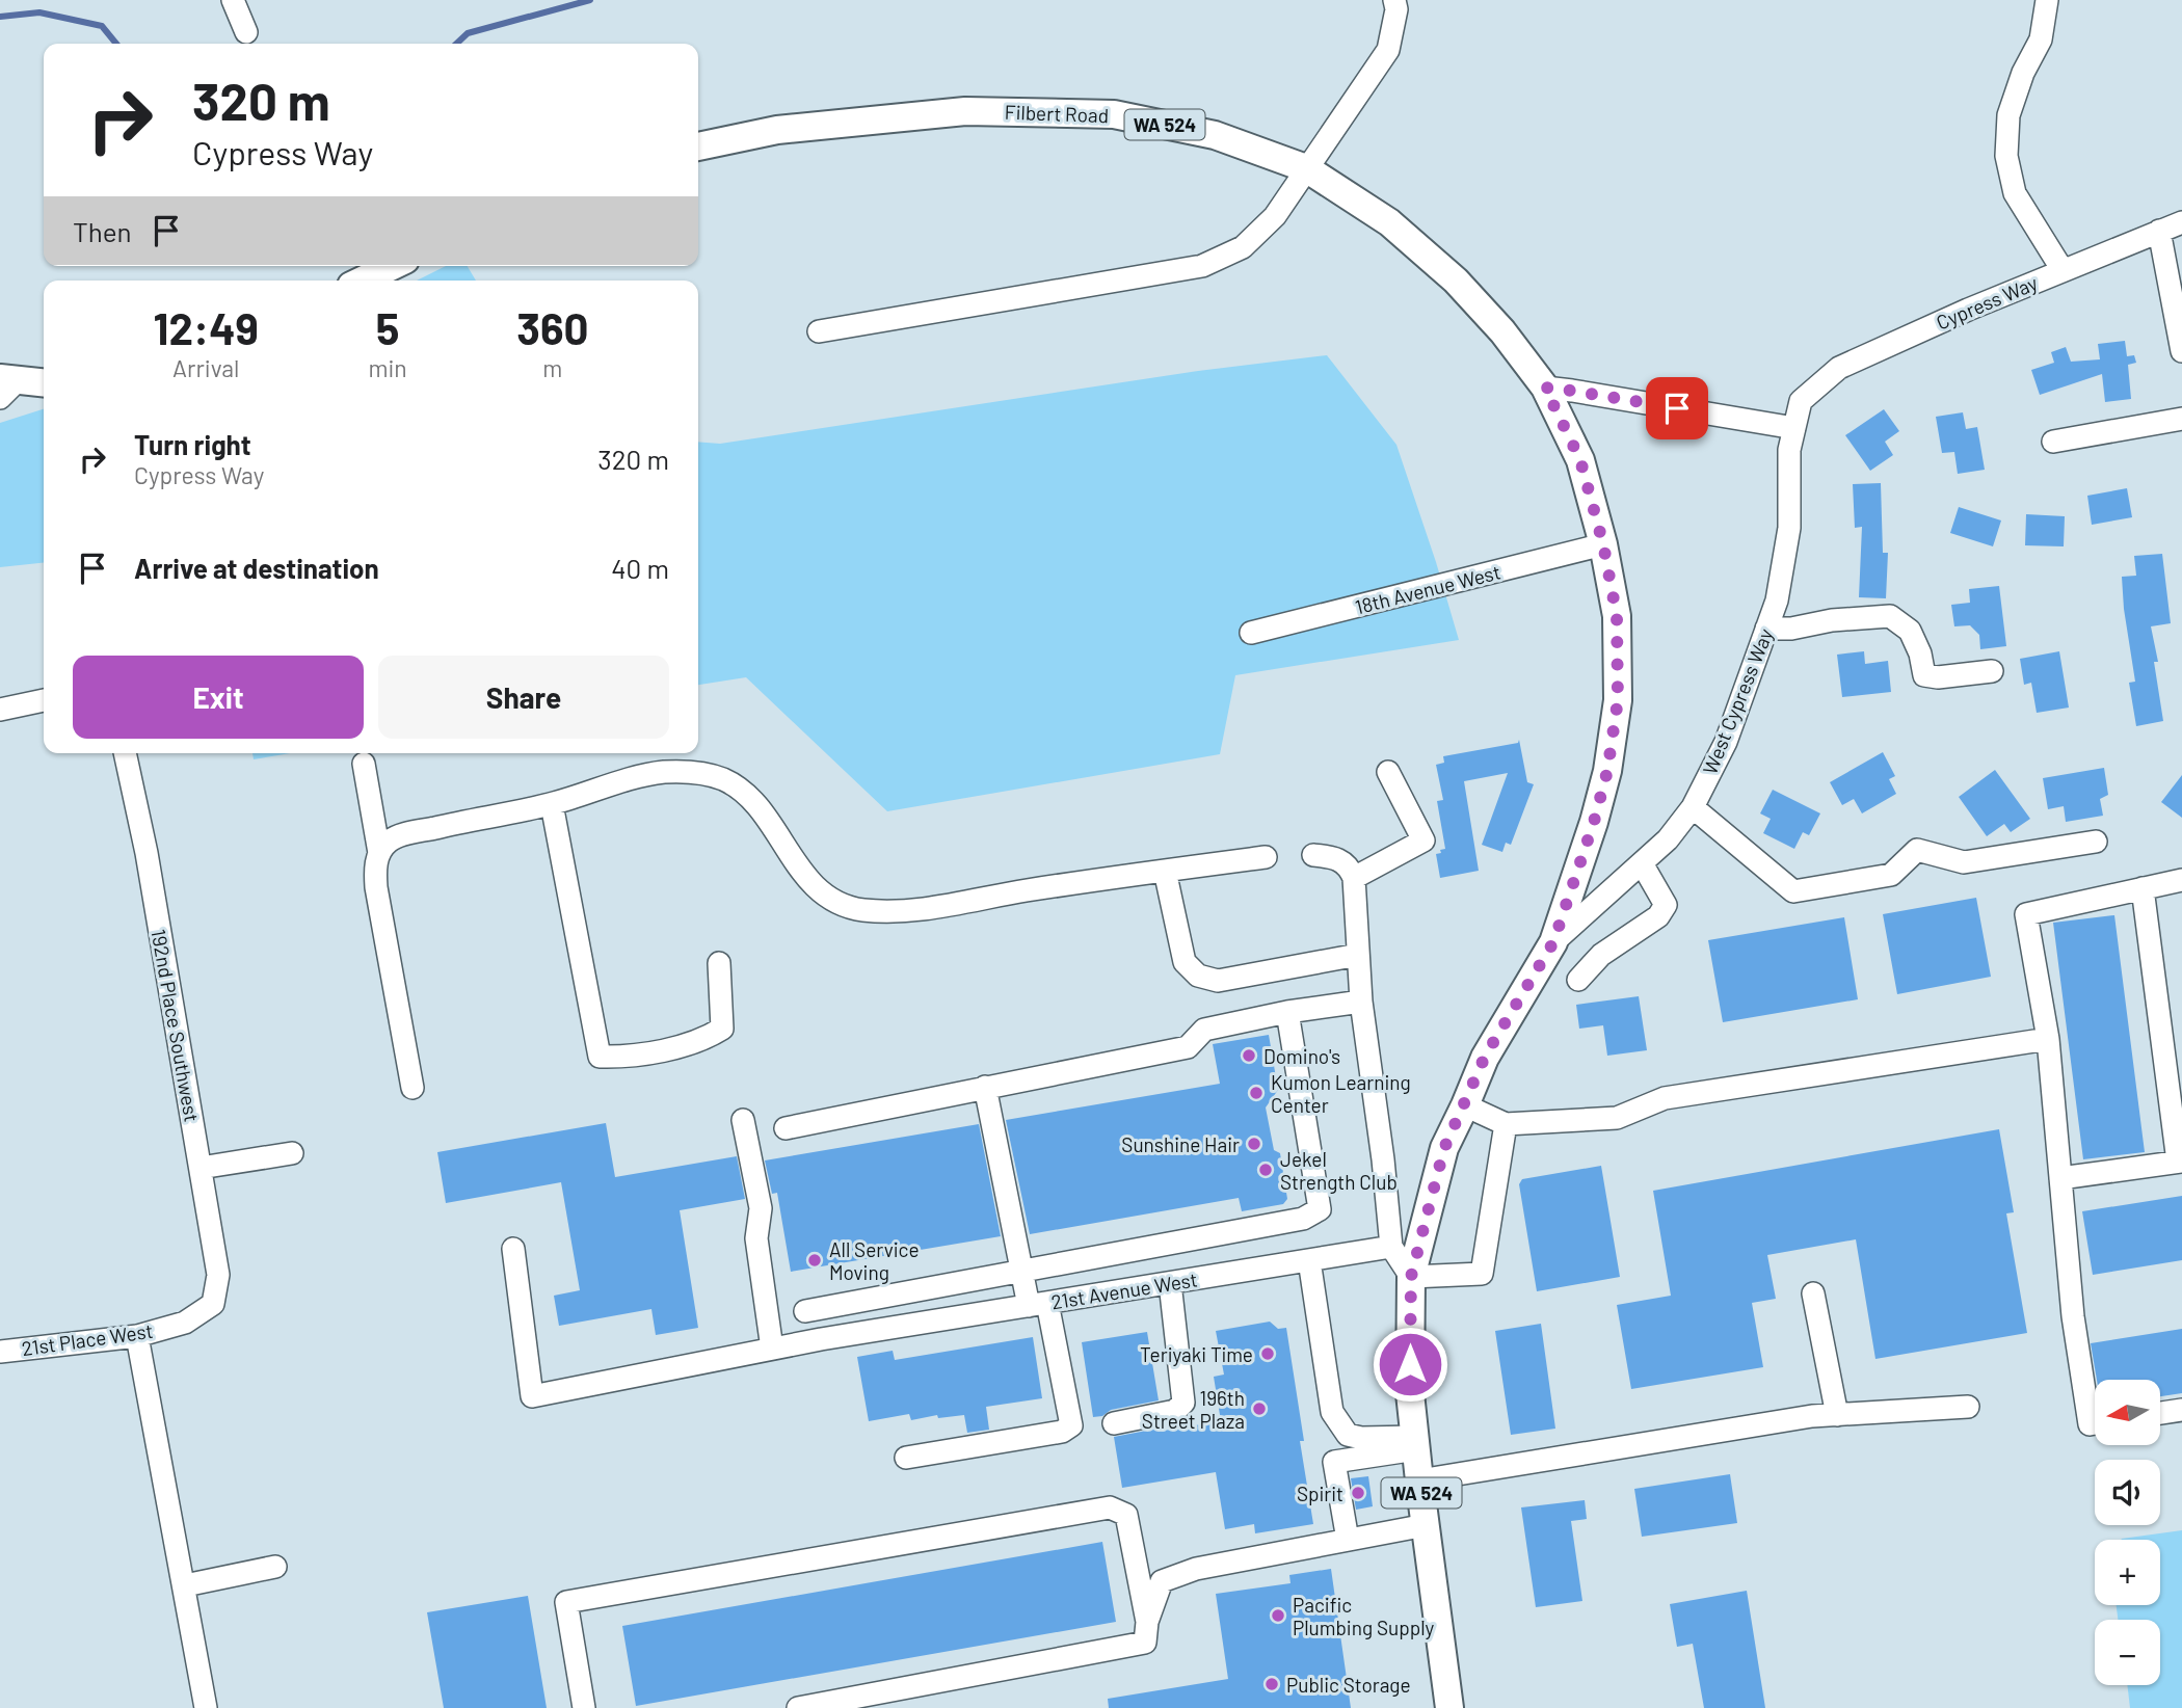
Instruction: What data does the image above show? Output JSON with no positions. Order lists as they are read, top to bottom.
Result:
{
  "streets": {
    "main road": ["Filbert Road", "WA 524"],
    "street": [
      "Cypress Way",
      "18th Avenue West",
      "West Cypress Way",
      "192nd Place Southwest",
      "21st Avenue West",
      "21st Place West"
    ]
  },
  "crossings": [
    ["Filbert Road", "WA 524"],
    ["WA 524", "18th Avenue West"],
    ["WA 524", "West Cypress Way"],
    ["Cypress Way", "West Cypress Way"],
    ["192nd Place Southwest", "21st Place West"]
  ],
  "places": [
    "Domino's",
    "Kumon Learning Center",
    "Sunshine Hair",
    "Jekel Strength Club",
    "All Service Moving",
    "Teriyaki Time",
    "196th Street Plaza",
    "Spirit",
    "Pacific Plumbing Supply",
    "Public Storage"
  ],
  "north": "left",
  "page": {
    "turn": ["320 m", "Cypress Way"],
    "then": "Then",
    "eta": [
      "12:49",
      "Arrival",
      "5",
      "min",
      "360",
      "m"
    ],
    "list": [
      {
        "name": "Turn right",
        "note": "Cypress Way",
        "value": "320 m"
      },
      {
        "name": "Arrive at destination",
        "value": "40 m"
      }
    ],
    "buttons": ["Exit", "Share"],
    "map_buttons": ["+", "−"]
  }
}
